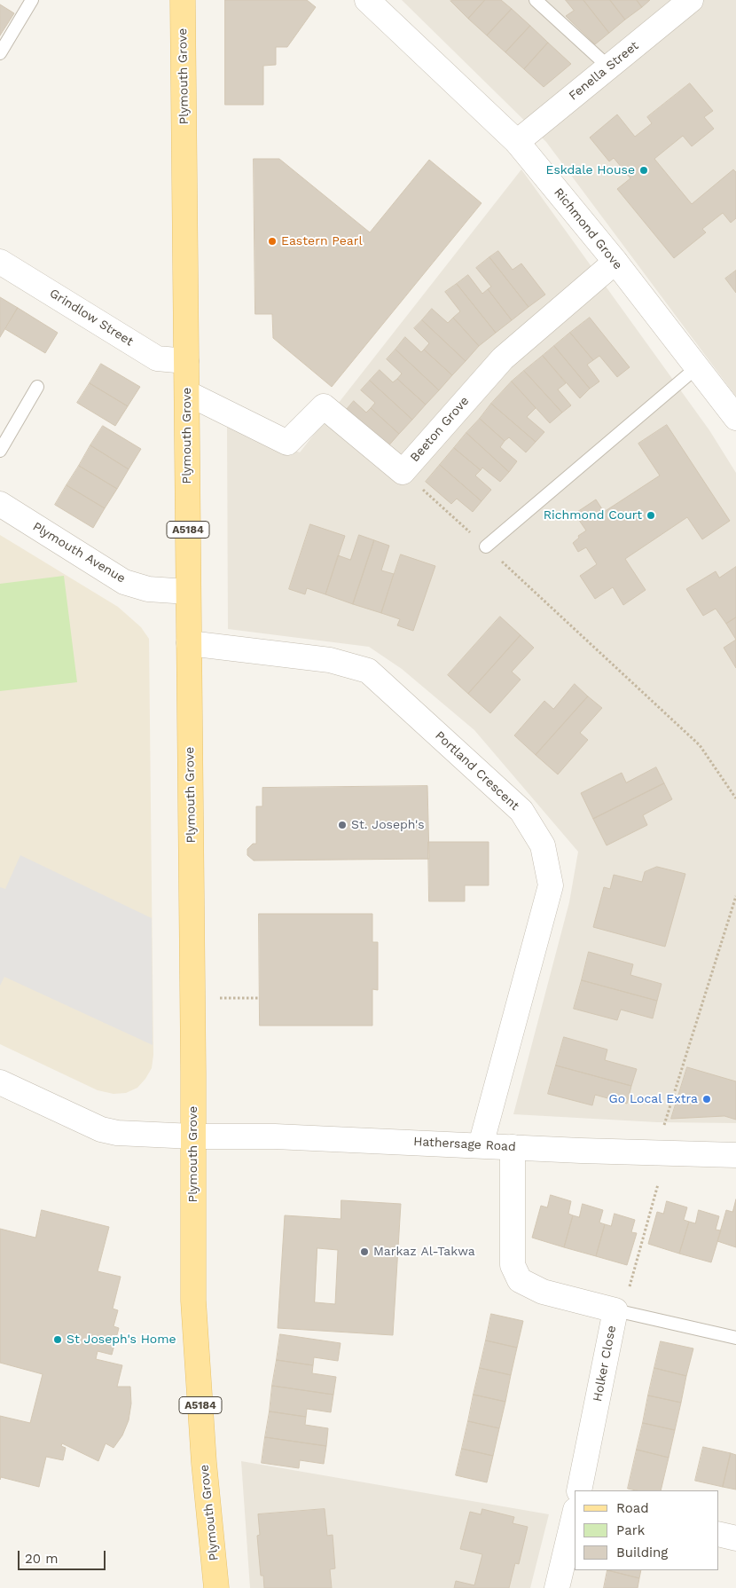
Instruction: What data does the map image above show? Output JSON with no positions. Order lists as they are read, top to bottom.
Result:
{
  "streets": {
    "main road": ["Plymouth Grove", "A5184"],
    "street": [
      "Fenella Street",
      "Richmond Grove",
      "Grindlow Street",
      "Beeton Grove",
      "Plymouth Avenue",
      "Portland Crescent",
      "Hathersage Road",
      "Holker Close"
    ]
  },
  "crossings": [
    ["Fenella Street", "Richmond Grove"],
    ["Plymouth Grove", "Grindlow Street"],
    ["Plymouth Grove", "Beeton Grove"],
    ["Plymouth Grove", "Plymouth Avenue"],
    ["Plymouth Grove", "Portland Crescent"],
    ["Plymouth Grove", "Hathersage Road"],
    ["Richmond Grove", "Beeton Grove"],
    ["Portland Crescent", "Hathersage Road"],
    ["Hathersage Road", "Holker Close"]
  ],
  "places": [
    "Eskdale House",
    "Eastern Pearl",
    "Richmond Court",
    "St. Joseph's",
    "Go Local Extra",
    "Markaz Al-Takwa",
    "St Joseph's Home"
  ],
  "legend": ["Road", "Park", "Building"],
  "scale_bar": "20 m"
}
